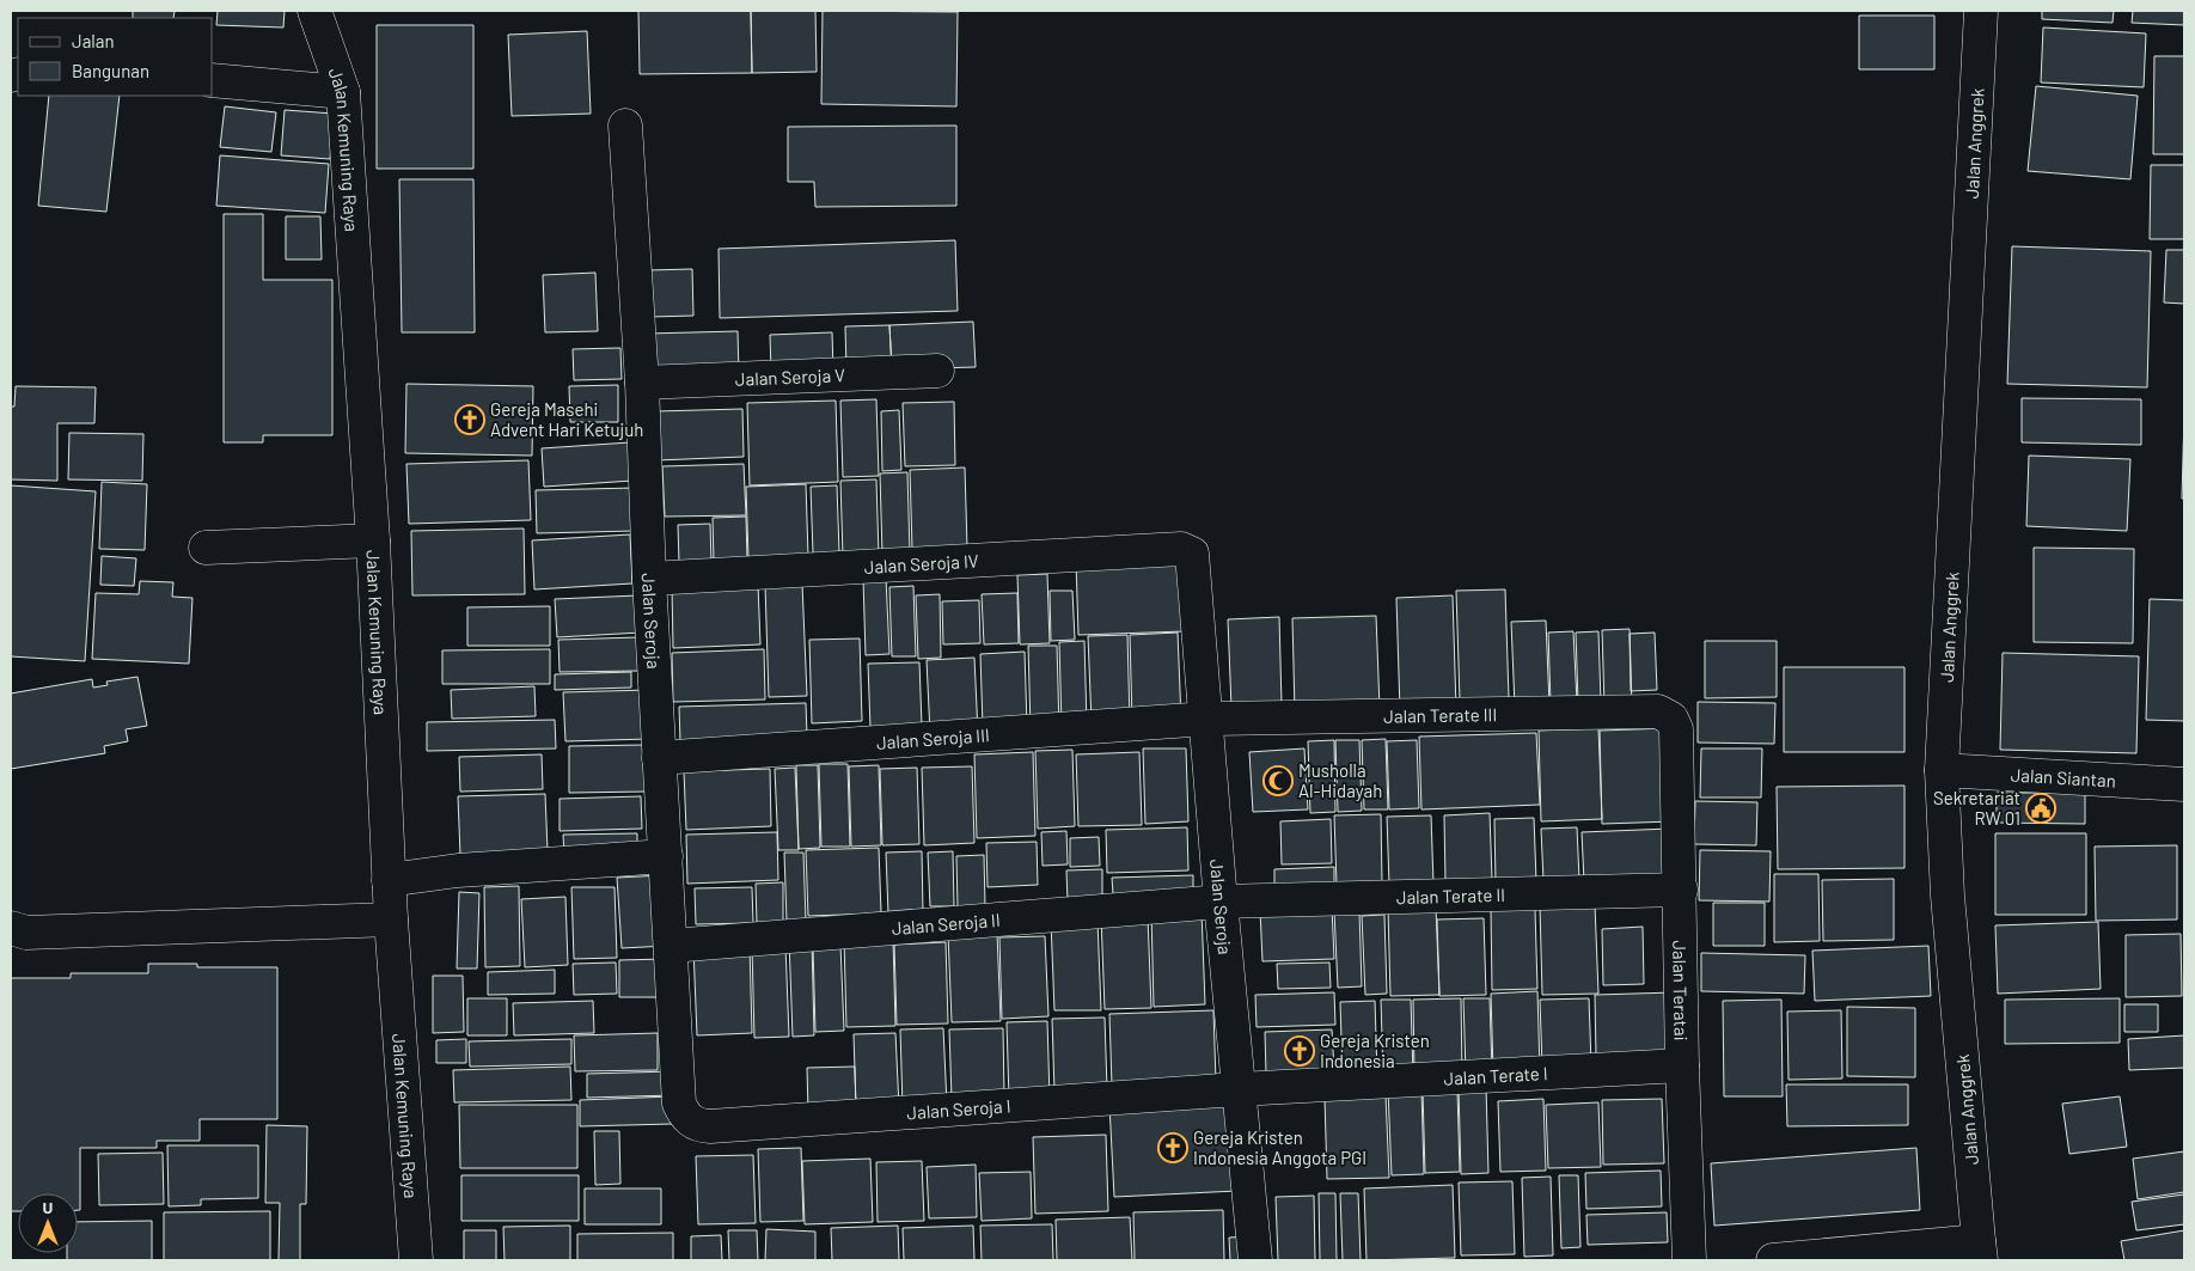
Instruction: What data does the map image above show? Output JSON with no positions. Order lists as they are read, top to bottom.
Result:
{
  "streets": {
    "street": [
      "Jalan Anggrek",
      "Jalan Kemuning Raya",
      "Jalan Seroja V",
      "Jalan Seroja IV",
      "Jalan Seroja",
      "Jalan Terate III",
      "Jalan Seroja III",
      "Jalan Siantan",
      "Jalan Terate II",
      "Jalan Seroja II",
      "Jalan Teratai",
      "Jalan Terate I",
      "Jalan Seroja I"
    ]
  },
  "crossings": [
    ["Jalan Anggrek", "Jalan Siantan"],
    ["Jalan Seroja V", "Jalan Seroja"],
    ["Jalan Seroja IV", "Jalan Seroja"],
    ["Jalan Seroja", "Jalan Terate III"],
    ["Jalan Seroja", "Jalan Seroja III"],
    ["Jalan Seroja", "Jalan Terate II"],
    ["Jalan Seroja", "Jalan Seroja II"],
    ["Jalan Seroja", "Jalan Terate I"],
    ["Jalan Seroja", "Jalan Seroja I"],
    ["Jalan Terate III", "Jalan Seroja III"],
    ["Jalan Terate III", "Jalan Teratai"],
    ["Jalan Terate II", "Jalan Seroja II"],
    ["Jalan Terate II", "Jalan Teratai"],
    ["Jalan Teratai", "Jalan Terate I"],
    ["Jalan Terate I", "Jalan Seroja I"]
  ],
  "places": {
    "church": ["Gereja Masehi Advent Hari Ketujuh", "Gereja Kristen Indonesia", "Gereja Kristen Indonesia Anggota PGI"],
    "mosque": ["Musholla Al-Hidayah"],
    "public building": ["Sekretariat RW 01"]
  },
  "legend": ["Jalan", "Bangunan"],
  "north": "top"
}
